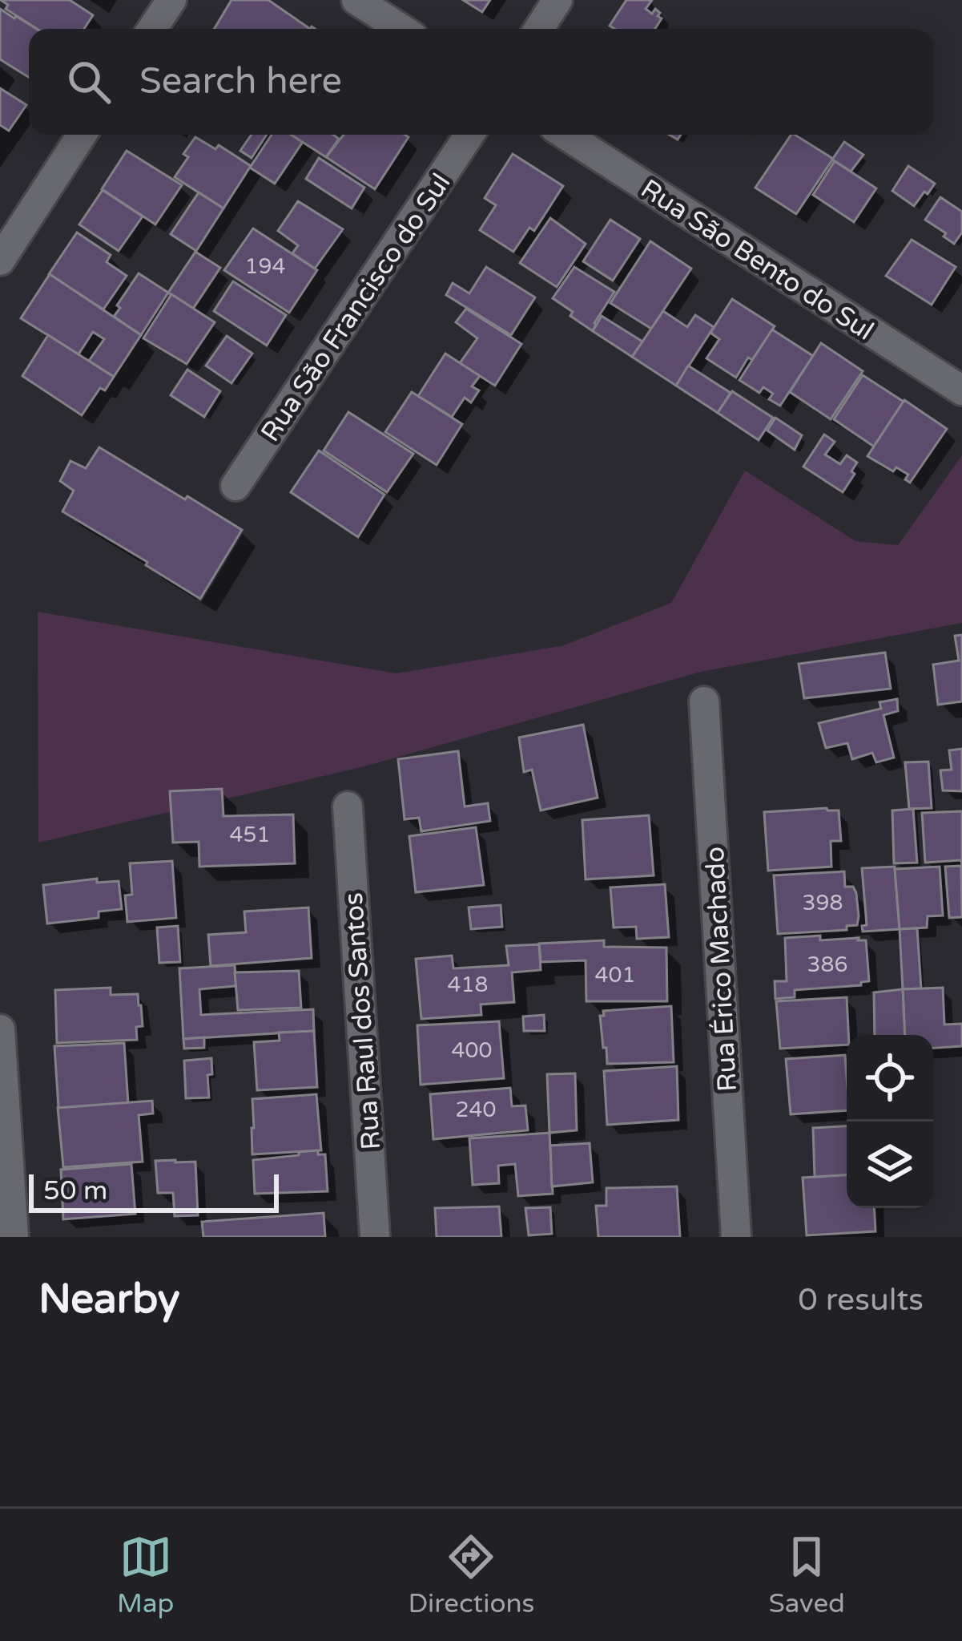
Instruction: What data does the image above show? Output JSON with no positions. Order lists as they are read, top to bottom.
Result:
{
  "streets": {
    "street": [
      "Rua São Bento do Sul",
      "Rua São Francisco do Sul",
      "Rua Érico Machado",
      "Rua Raul dos Santos"
    ]
  },
  "house_numbers": [
    "194",
    "451",
    "398",
    "386",
    "401",
    "418",
    "400",
    "240"
  ],
  "scale_bar": "50 m",
  "page": {
    "search": "Search here",
    "scale": "50 m",
    "heading": ["Nearby", "0 results"],
    "nav": ["Map", "Directions", "Saved"]
  }
}
